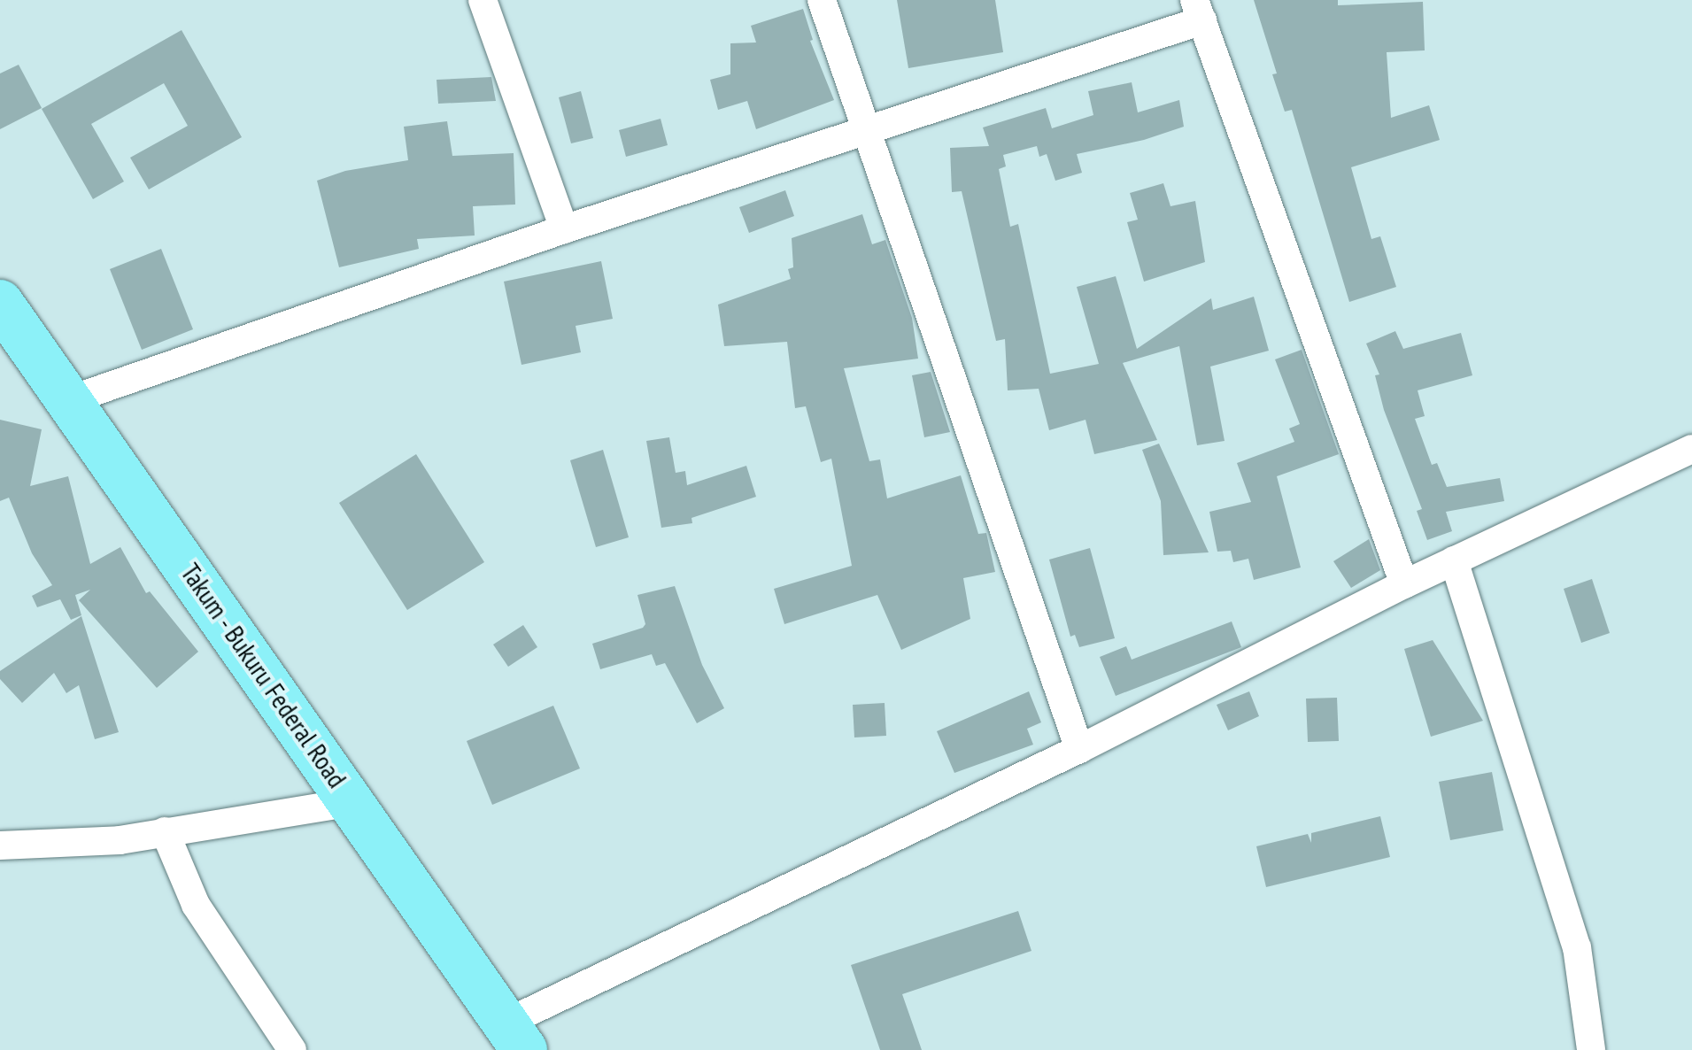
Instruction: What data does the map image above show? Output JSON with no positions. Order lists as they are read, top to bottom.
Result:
{
  "streets": {
    "main road": ["Takum - Bukuru Federal Road"]
  }
}
